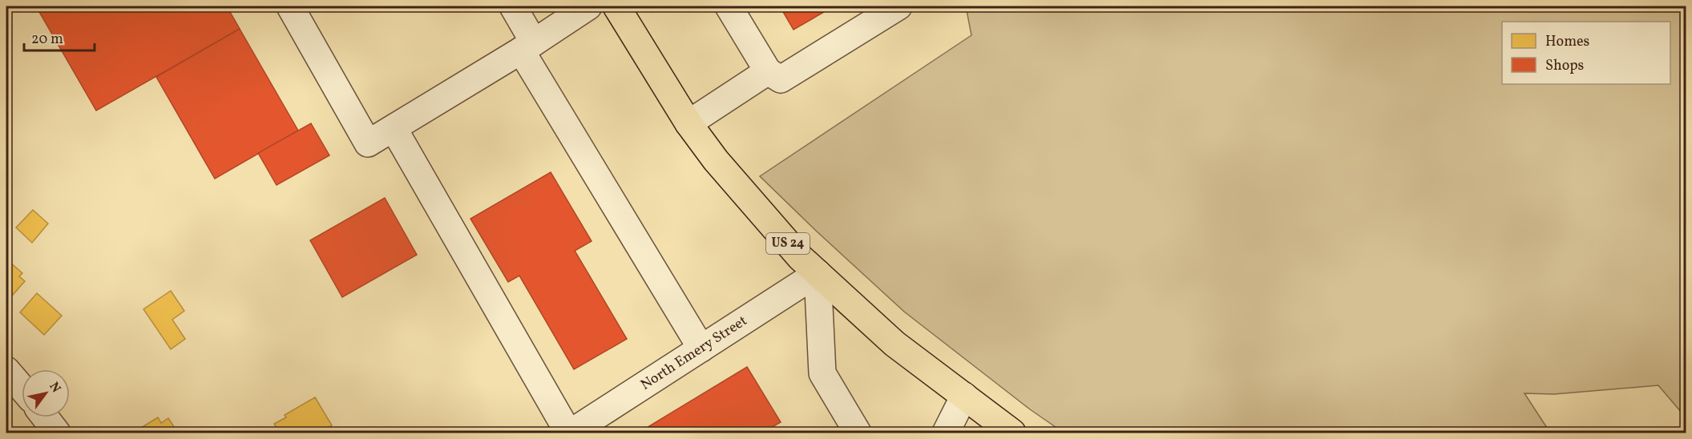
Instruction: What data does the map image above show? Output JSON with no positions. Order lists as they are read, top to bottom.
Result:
{
  "streets": {
    "main road": ["US 24"],
    "street": ["North Emery Street"]
  },
  "crossings": [
    ["US 24", "North Emery Street"]
  ],
  "legend": ["Homes", "Shops"],
  "scale_bar": "20 m",
  "north": "top right"
}
